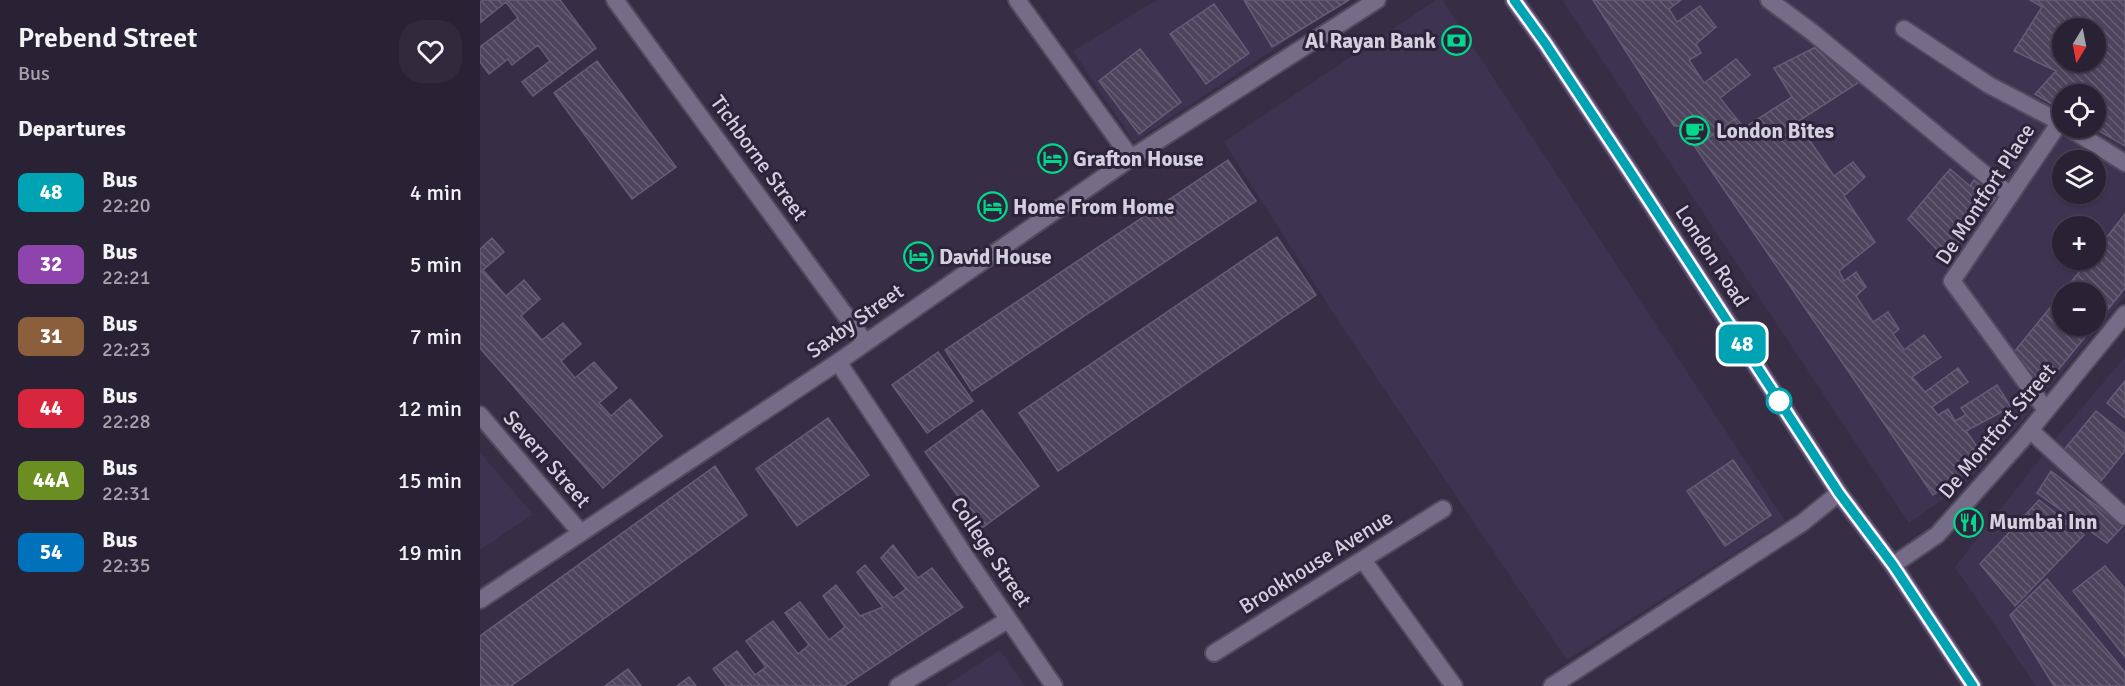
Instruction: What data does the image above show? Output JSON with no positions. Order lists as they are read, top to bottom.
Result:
{
  "streets": {
    "main road": ["London Road"],
    "street": [
      "Tichborne Street",
      "De Montfort Place",
      "Saxby Street",
      "De Montfort Street",
      "Severn Street",
      "College Street",
      "Brookhouse Avenue"
    ]
  },
  "crossings": [
    ["Tichborne Street", "Saxby Street"],
    ["De Montfort Place", "De Montfort Street"],
    ["London Road", "De Montfort Street"],
    ["Saxby Street", "Severn Street"],
    ["Saxby Street", "College Street"]
  ],
  "places": {
    "bank": ["Al Rayan Bank"],
    "cafe": ["London Bites"],
    "hotel": ["Grafton House", "Home From Home", "David House"],
    "restaurant": ["Mumbai Inn"]
  },
  "lines": ["bus line 48"],
  "north": "bottom",
  "page": {
    "heading": [
      ["Prebend Street", "Bus"],
      "Departures"
    ],
    "on_map": "48",
    "map_buttons": ["+", "−"],
    "list": [
      {
        "mark": "48",
        "name": "Bus",
        "note": "22:20",
        "value": "4 min"
      },
      {
        "mark": "32",
        "name": "Bus",
        "note": "22:21",
        "value": "5 min"
      },
      {
        "mark": "31",
        "name": "Bus",
        "note": "22:23",
        "value": "7 min"
      },
      {
        "mark": "44",
        "name": "Bus",
        "note": "22:28",
        "value": "12 min"
      },
      {
        "mark": "44A",
        "name": "Bus",
        "note": "22:31",
        "value": "15 min"
      },
      {
        "mark": "54",
        "name": "Bus",
        "note": "22:35",
        "value": "19 min"
      }
    ]
  }
}
